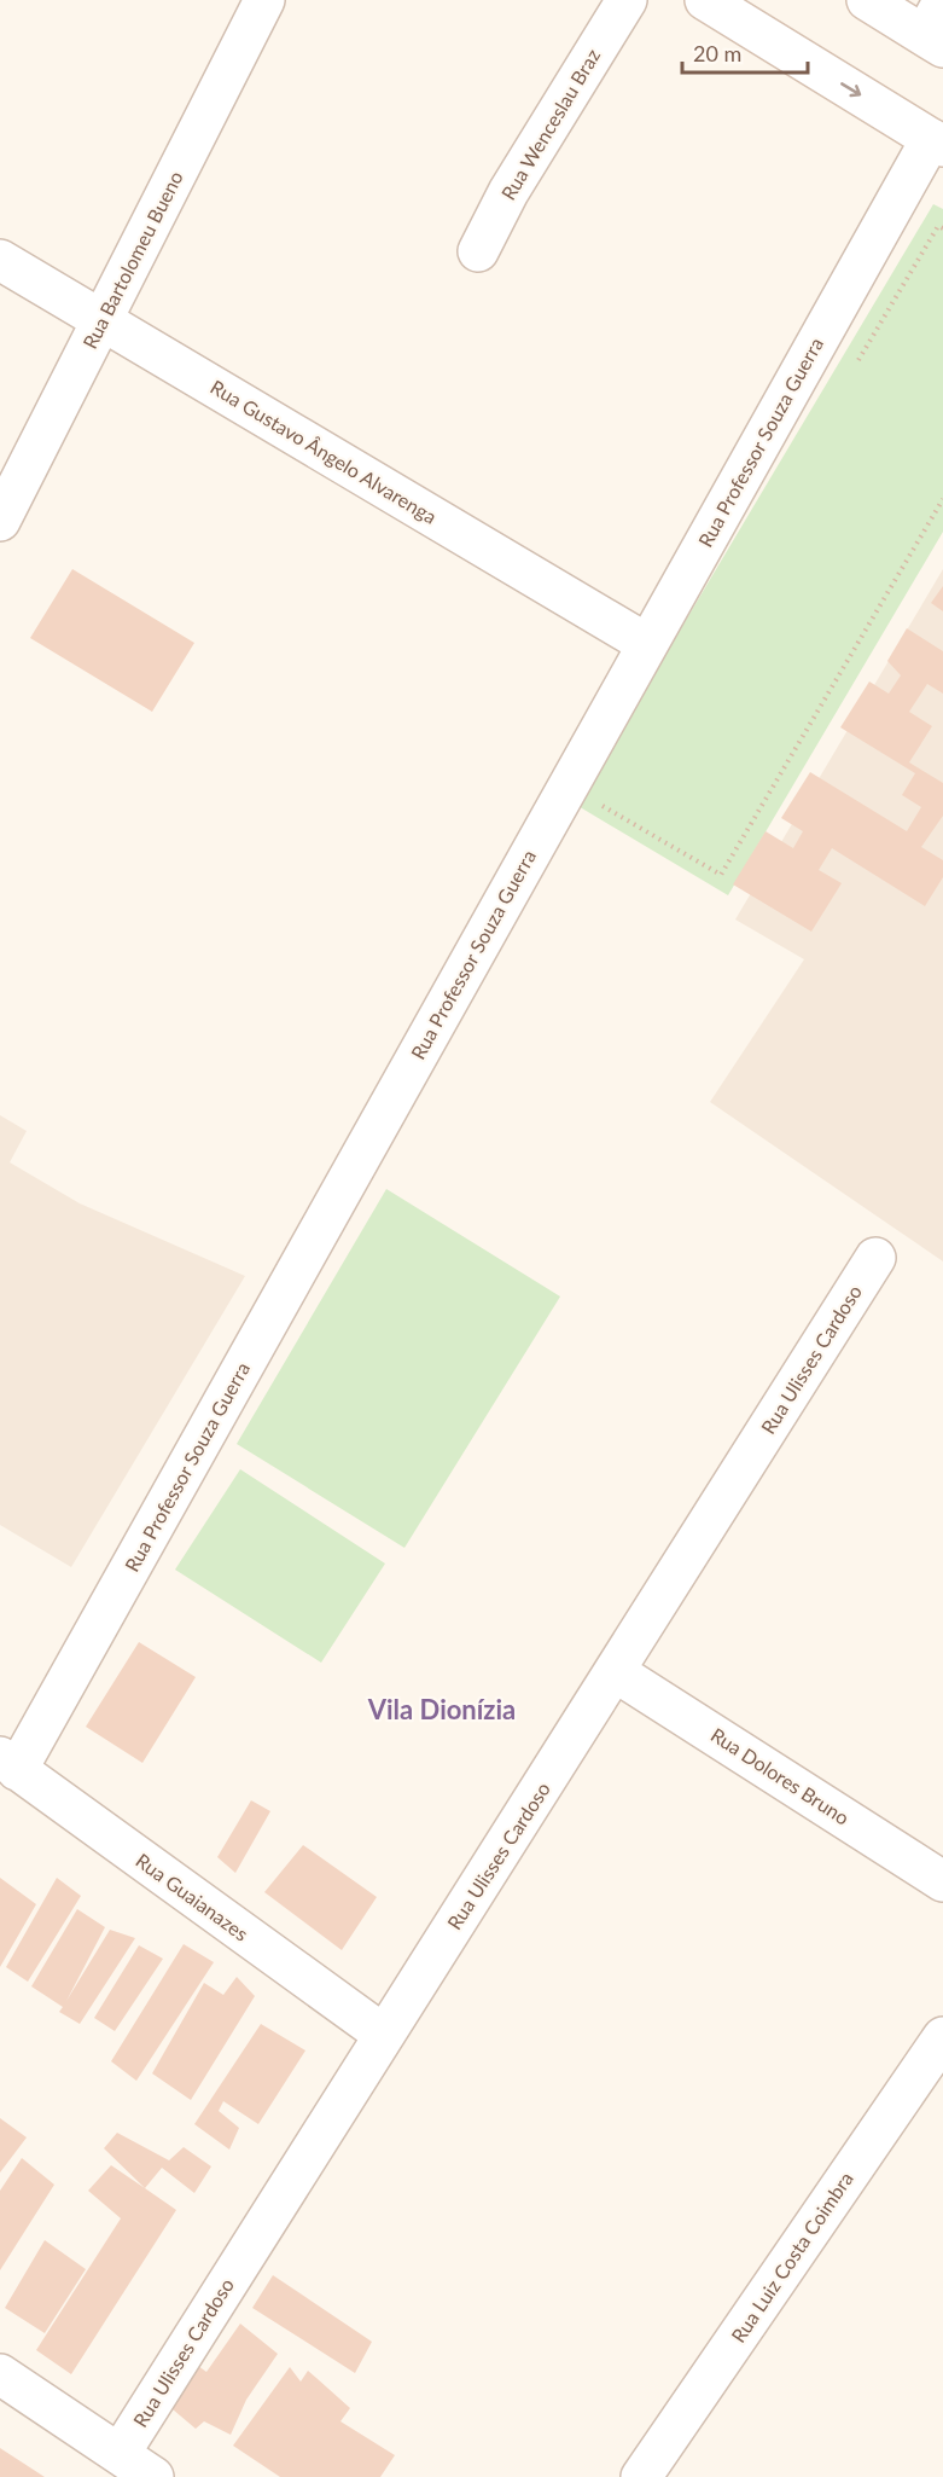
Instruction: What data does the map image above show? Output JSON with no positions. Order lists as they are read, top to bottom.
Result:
{
  "streets": {
    "street": [
      "Rua Wenceslau Braz",
      "Rua Bartolomeu Bueno",
      "Rua Professor Souza Guerra",
      "Rua Gustavo Ângelo Alvarenga",
      "Rua Ulisses Cardoso",
      "Rua Dolores Bruno",
      "Rua Guaianazes",
      "Rua Luiz Costa Coimbra"
    ]
  },
  "crossings": [
    ["Rua Bartolomeu Bueno", "Rua Gustavo Ângelo Alvarenga"],
    ["Rua Professor Souza Guerra", "Rua Gustavo Ângelo Alvarenga"],
    ["Rua Professor Souza Guerra", "Rua Guaianazes"],
    ["Rua Ulisses Cardoso", "Rua Dolores Bruno"],
    ["Rua Ulisses Cardoso", "Rua Guaianazes"]
  ],
  "districts": ["Vila Dionízia"],
  "scale_bar": "20 m"
}
